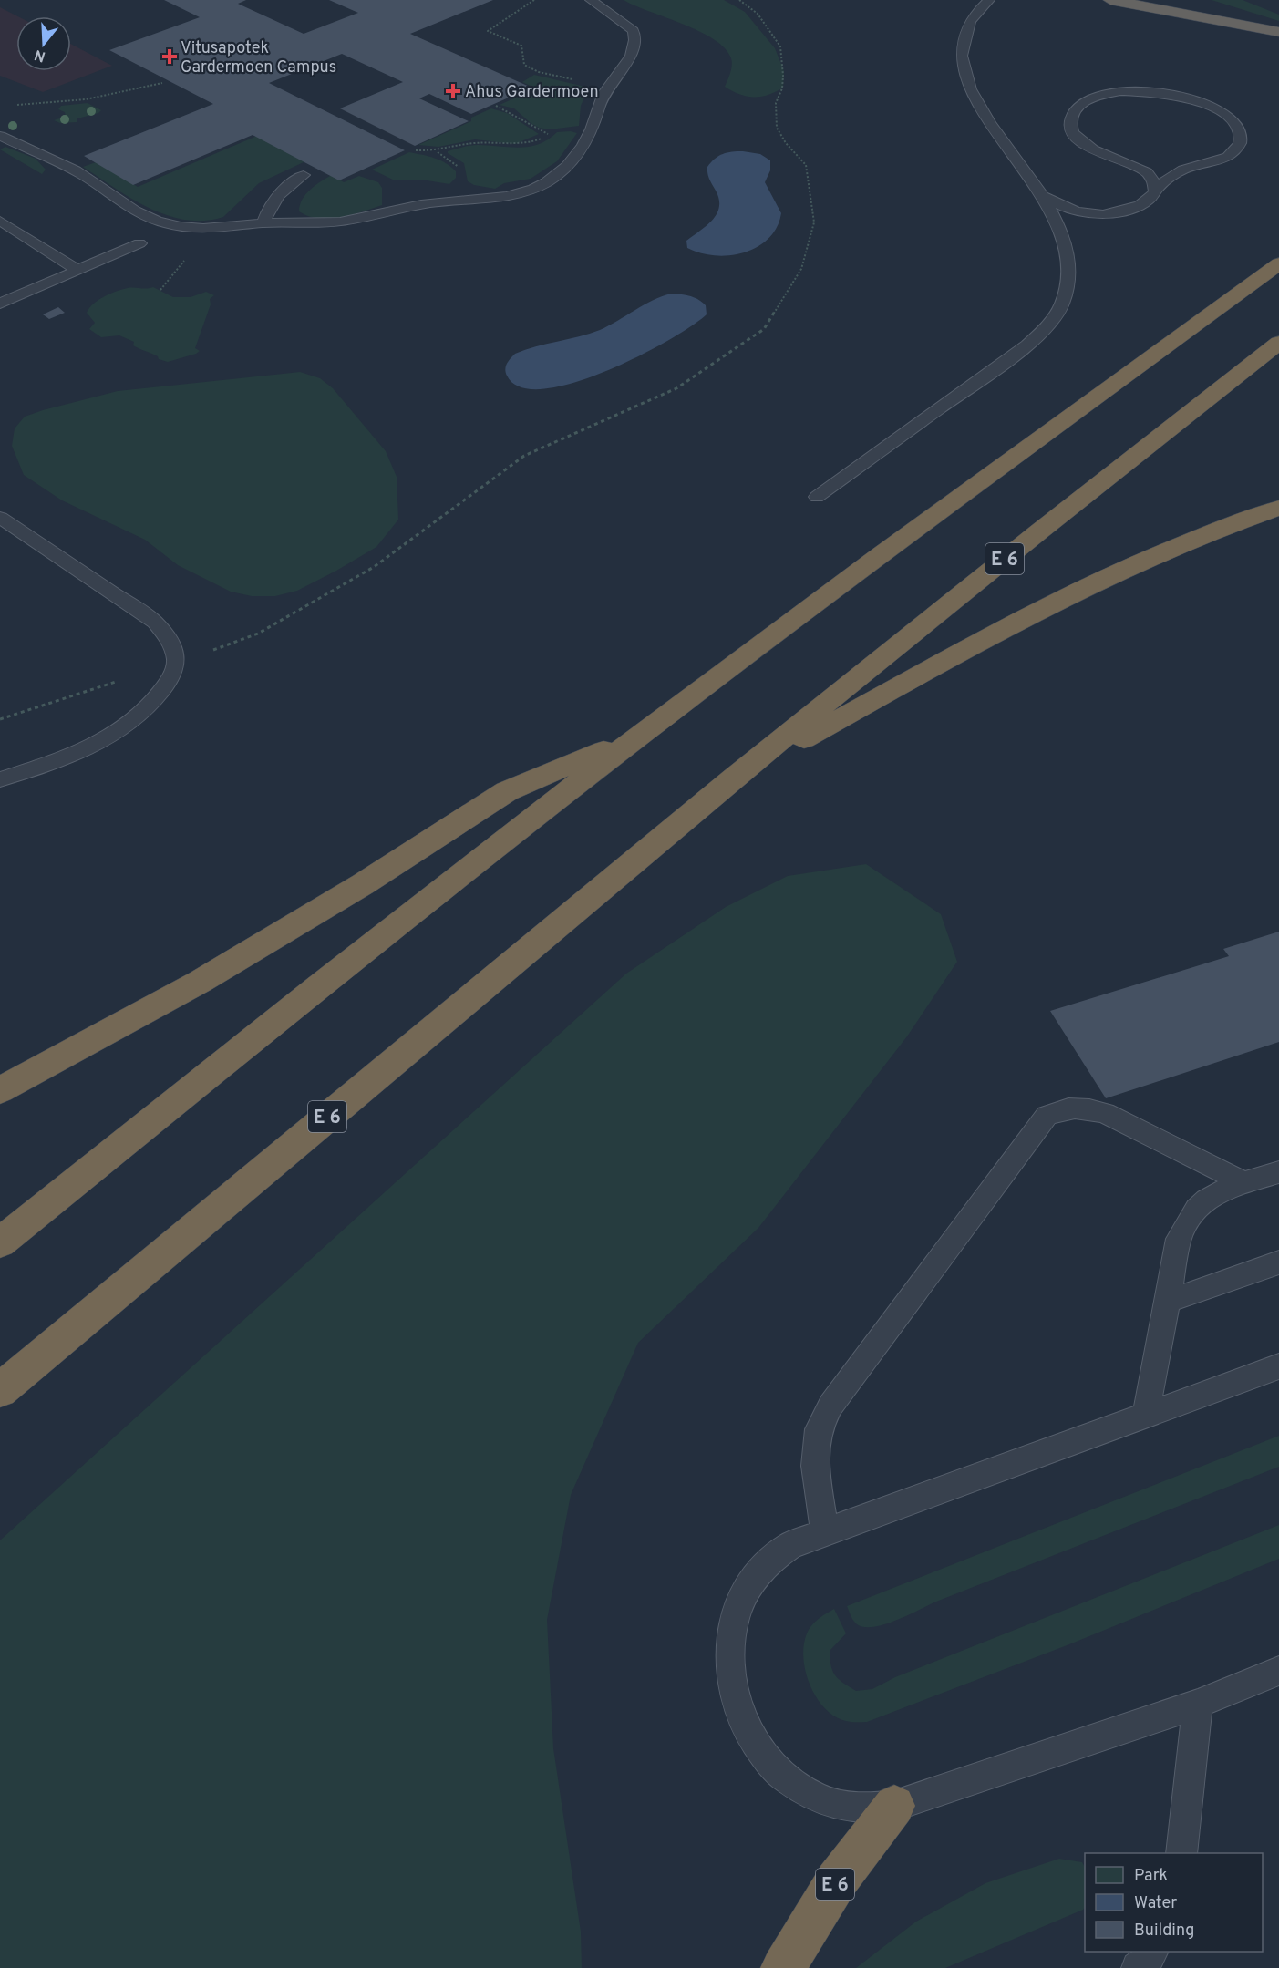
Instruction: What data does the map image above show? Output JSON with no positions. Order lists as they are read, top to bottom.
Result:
{
  "streets": {
    "highway": ["E 6"]
  },
  "places": {
    "health": ["Vitusapotek Gardermoen Campus", "Ahus Gardermoen"]
  },
  "legend": ["Park", "Water", "Building"],
  "north": "bottom"
}
